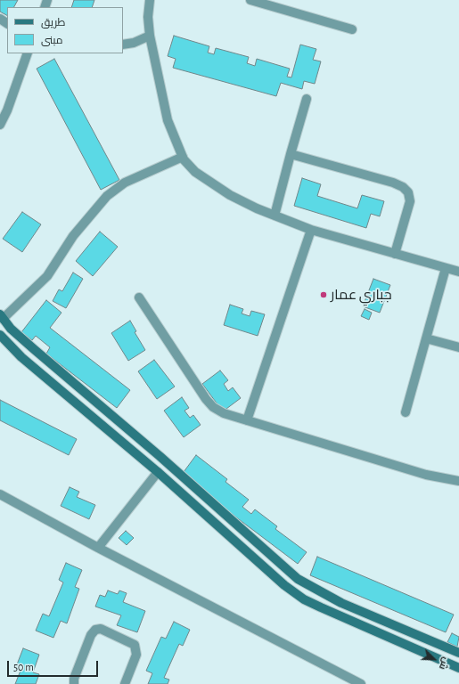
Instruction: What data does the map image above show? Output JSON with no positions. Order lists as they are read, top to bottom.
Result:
{
  "places": ["جباري عمار"],
  "legend": ["طريق", "مبنى"],
  "scale_bar": "50 m",
  "north": "bottom right"
}
